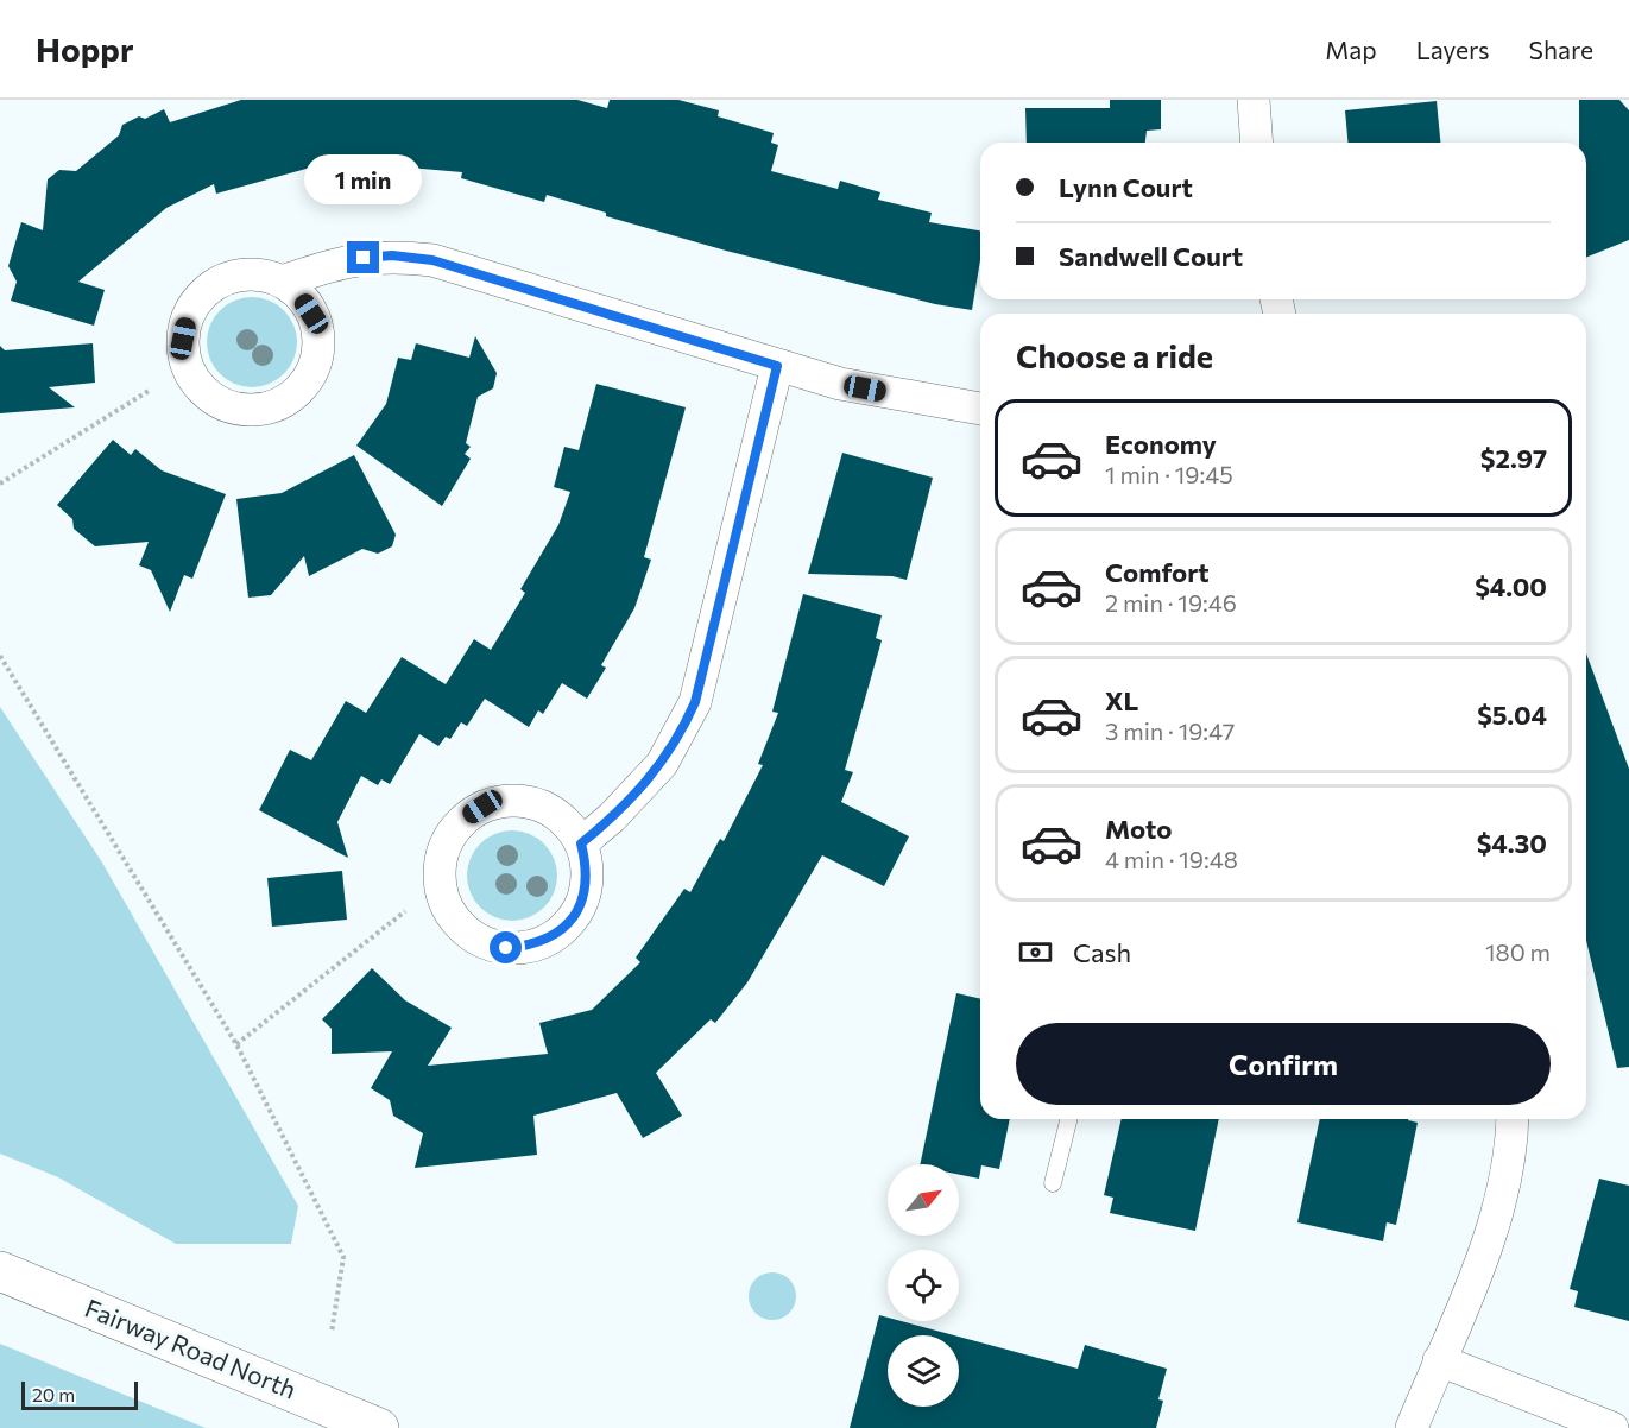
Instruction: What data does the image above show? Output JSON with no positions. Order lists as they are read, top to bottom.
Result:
{
  "streets": {
    "main road": ["Fairway Road North"]
  },
  "scale_bar": "20 m",
  "north": "top right",
  "page": {
    "header": "Hoppr",
    "nav": ["Map", "Layers", "Share"],
    "banner": ["Lynn Court", "Sandwell Court"],
    "bubble": "1 min",
    "heading": "Choose a ride",
    "list": [
      {
        "name": "Economy",
        "note": "1 min · 19:45",
        "value": "$2.97"
      },
      {
        "name": "Comfort",
        "note": "2 min · 19:46",
        "value": "$4.00"
      },
      {
        "name": "XL",
        "note": "3 min · 19:47",
        "value": "$5.04"
      },
      {
        "name": "Moto",
        "note": "4 min · 19:48",
        "value": "$4.30"
      }
    ],
    "pay": ["Cash", "180 m"],
    "buttons": "Confirm",
    "scale": "20 m"
  }
}
